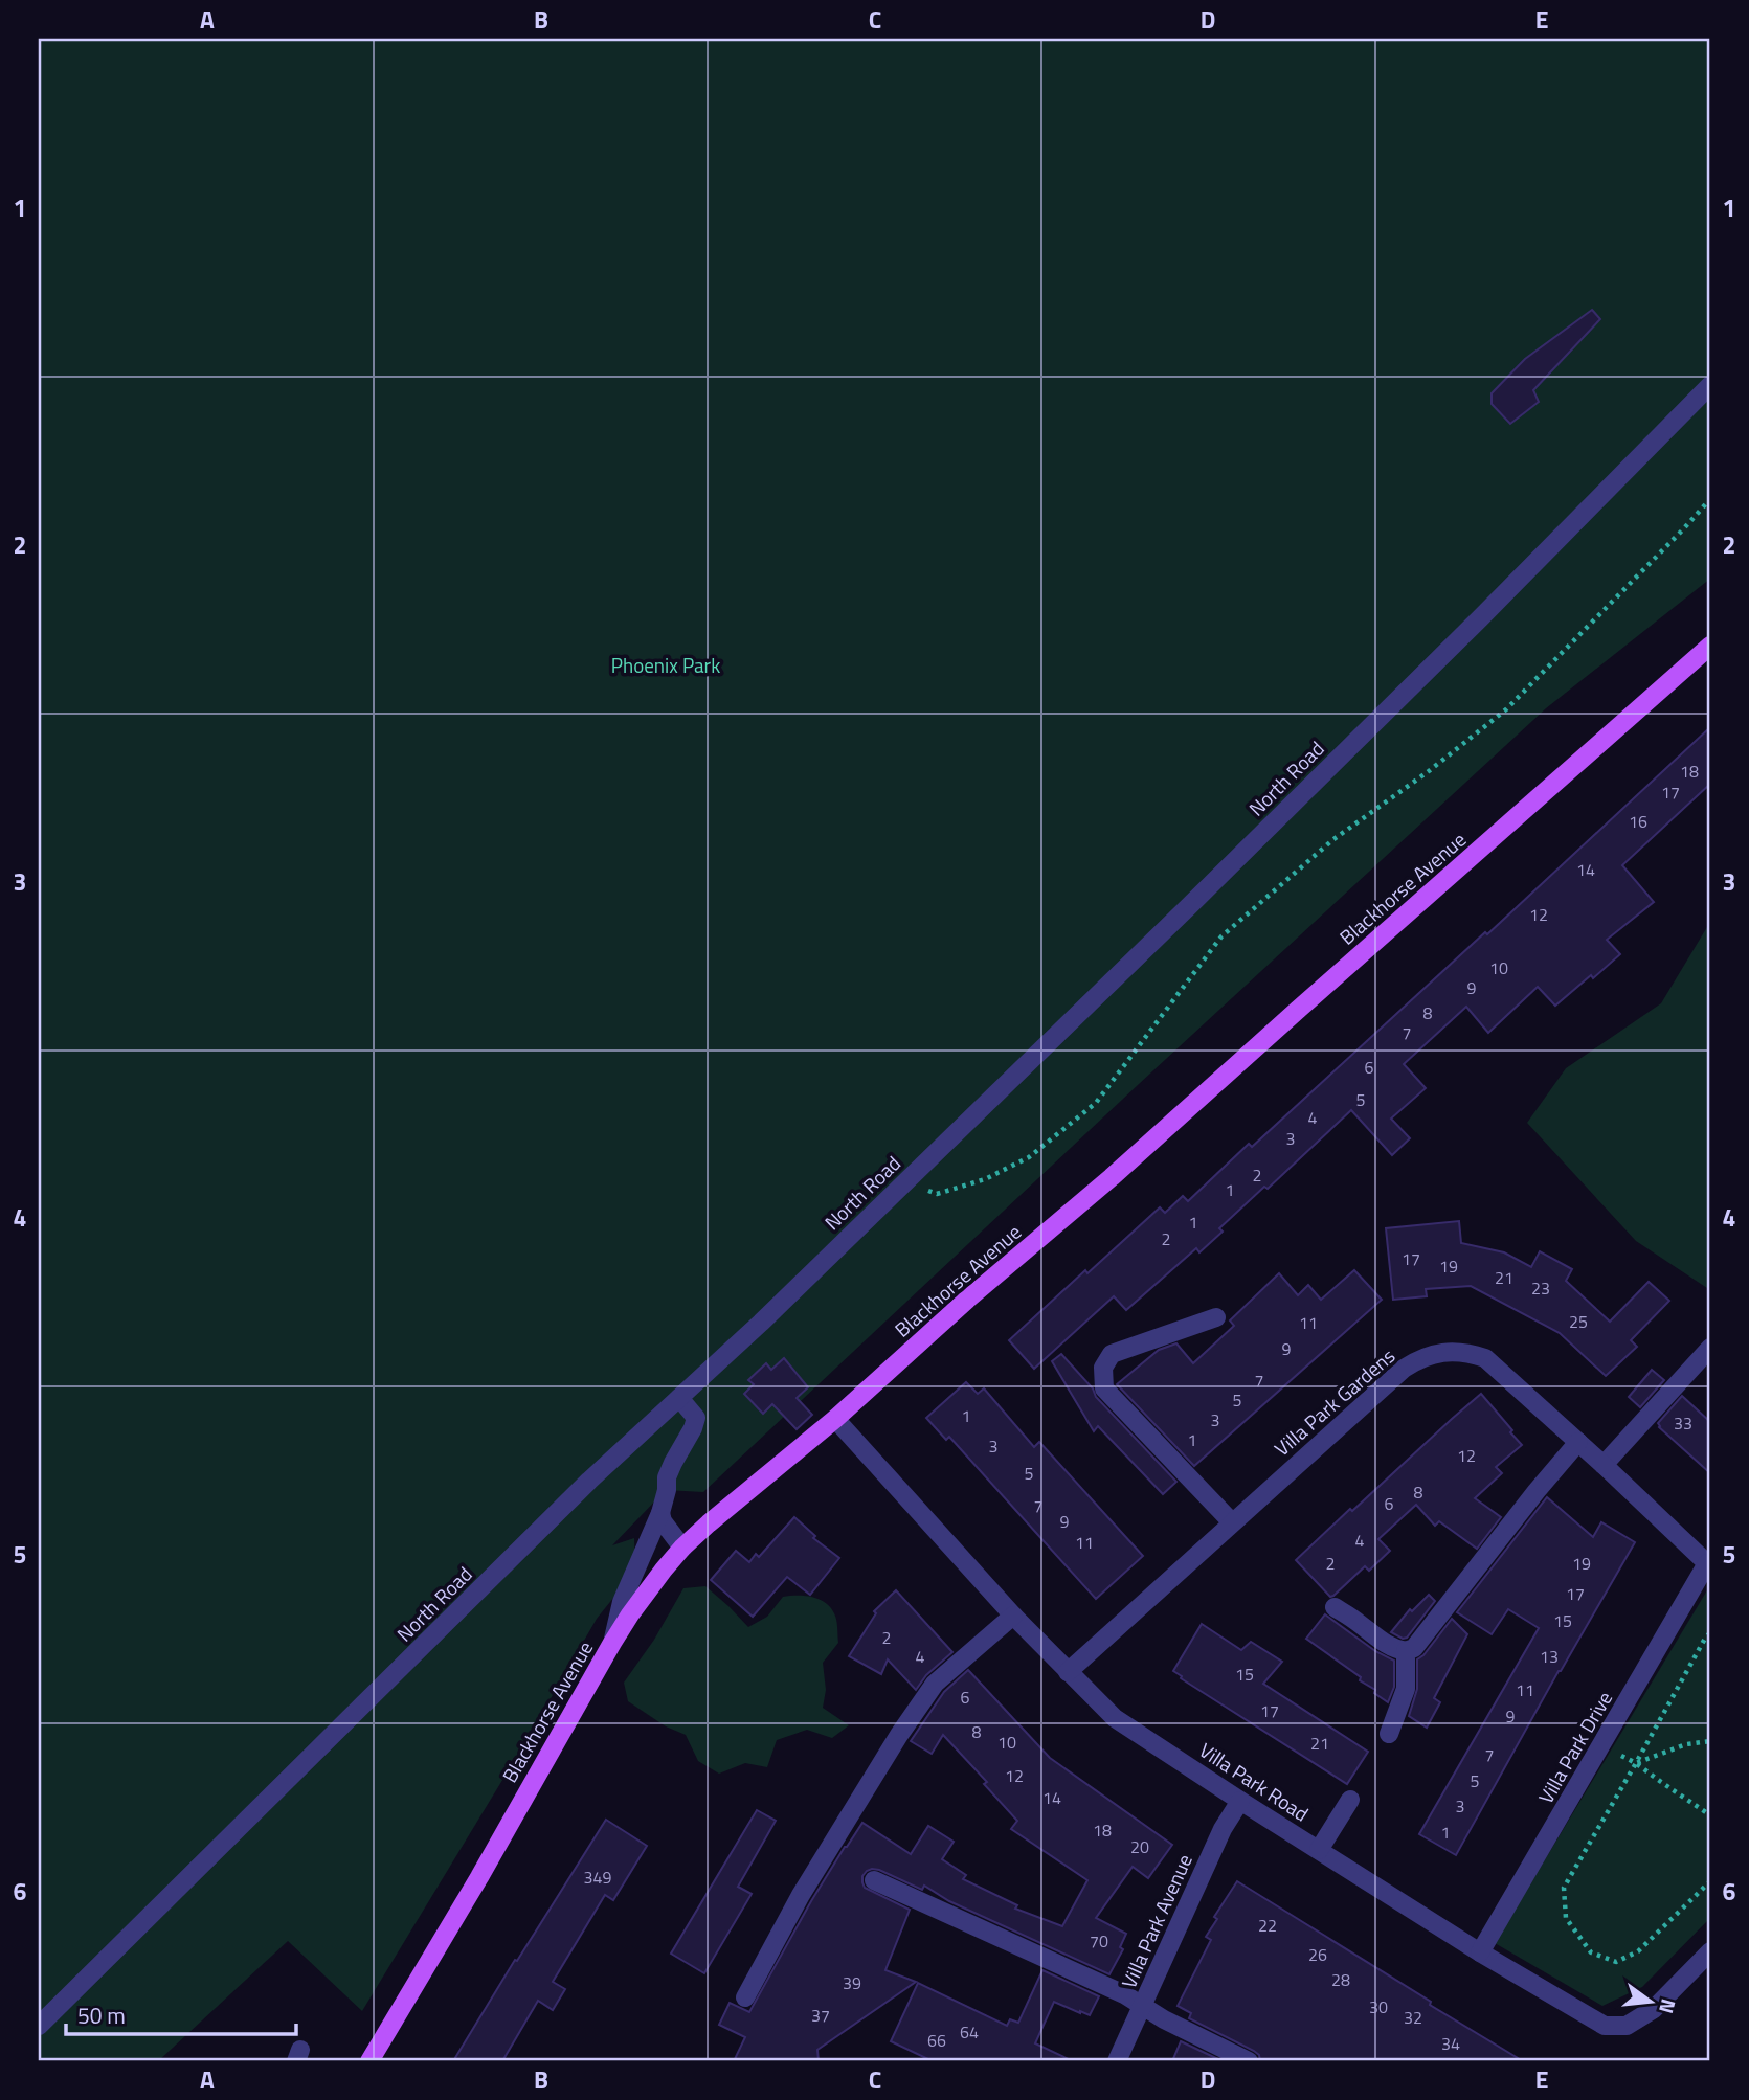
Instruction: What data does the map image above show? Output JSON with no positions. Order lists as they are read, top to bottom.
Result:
{
  "streets": {
    "main road": ["Blackhorse Avenue"],
    "street": [
      "North Road",
      "Villa Park Gardens",
      "Villa Park Drive",
      "Villa Park Road",
      "Villa Park Avenue"
    ]
  },
  "crossings": [
    ["Blackhorse Avenue", "Villa Park Road"],
    ["Villa Park Gardens", "Villa Park Drive"],
    ["Villa Park Gardens", "Villa Park Road"],
    ["Villa Park Drive", "Villa Park Road"],
    ["Villa Park Road", "Villa Park Avenue"]
  ],
  "parks": ["Phoenix Park"],
  "house_numbers": [
    "18",
    "17",
    "16",
    "14",
    "12",
    "10",
    "9",
    "8",
    "7",
    "6",
    "5",
    "4",
    "3",
    "2",
    "1",
    "1",
    "2",
    "17",
    "19",
    "21",
    "23",
    "25",
    "11",
    "9",
    "7",
    "5",
    "1",
    "3",
    "33",
    "1",
    "3",
    "12",
    "5",
    "8",
    "6",
    "7",
    "9",
    "4",
    "11",
    "2",
    "19",
    "17",
    "15",
    "2",
    "4",
    "13",
    "15",
    "11",
    "6",
    "17",
    "9",
    "8",
    "10",
    "21",
    "7",
    "12",
    "5",
    "14",
    "3",
    "18",
    "1",
    "20",
    "349",
    "22",
    "70",
    "26",
    "28",
    "39",
    "30",
    "37",
    "32",
    "64",
    "66",
    "34"
  ],
  "scale_bar": "50 m",
  "north": "right",
  "grid": {
    "columns": [
      "A",
      "B",
      "C",
      "D",
      "E"
    ],
    "rows": [
      "1",
      "2",
      "3",
      "4",
      "5",
      "6"
    ]
  }
}
